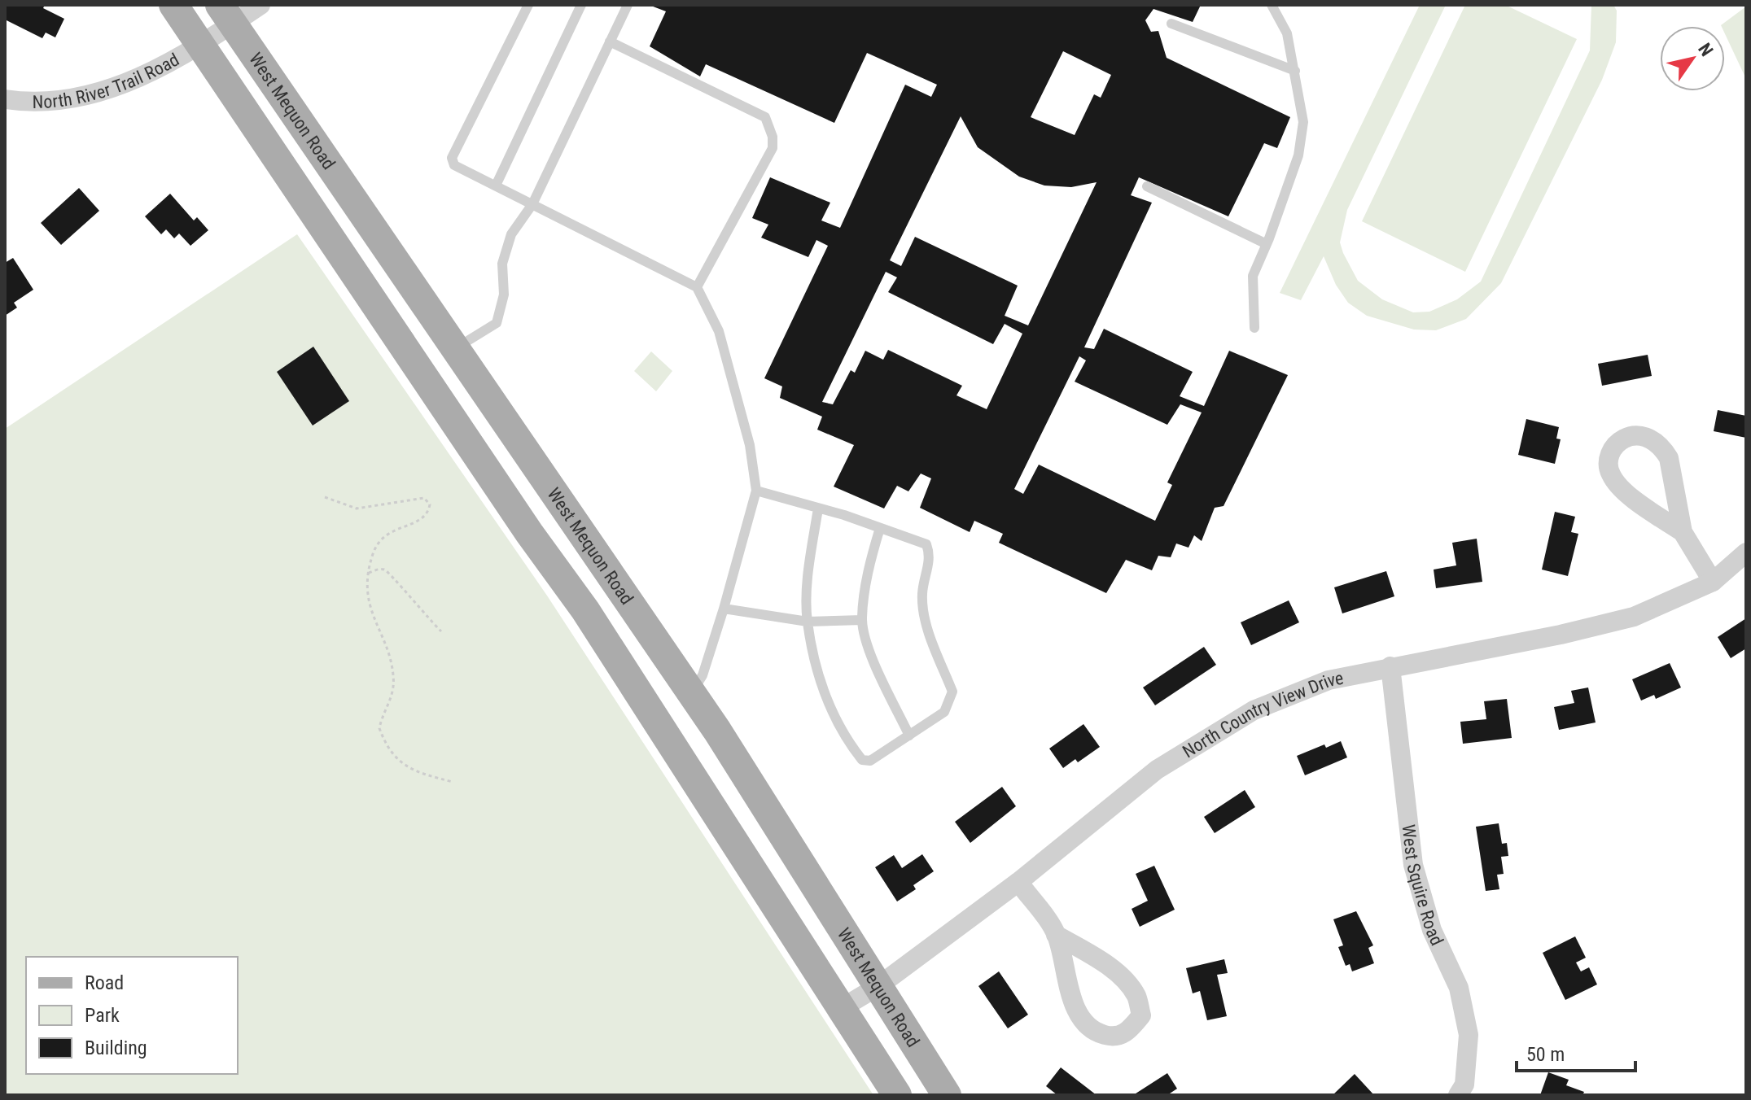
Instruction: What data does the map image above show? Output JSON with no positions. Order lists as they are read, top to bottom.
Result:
{
  "streets": {
    "main road": ["West Mequon Road"],
    "street": ["North River Trail Road", "North Country View Drive", "West Squire Road"]
  },
  "crossings": [
    ["North River Trail Road", "West Mequon Road"],
    ["West Mequon Road", "North Country View Drive"],
    ["North Country View Drive", "West Squire Road"]
  ],
  "legend": ["Road", "Park", "Building"],
  "scale_bar": "50 m",
  "north": "top right"
}
